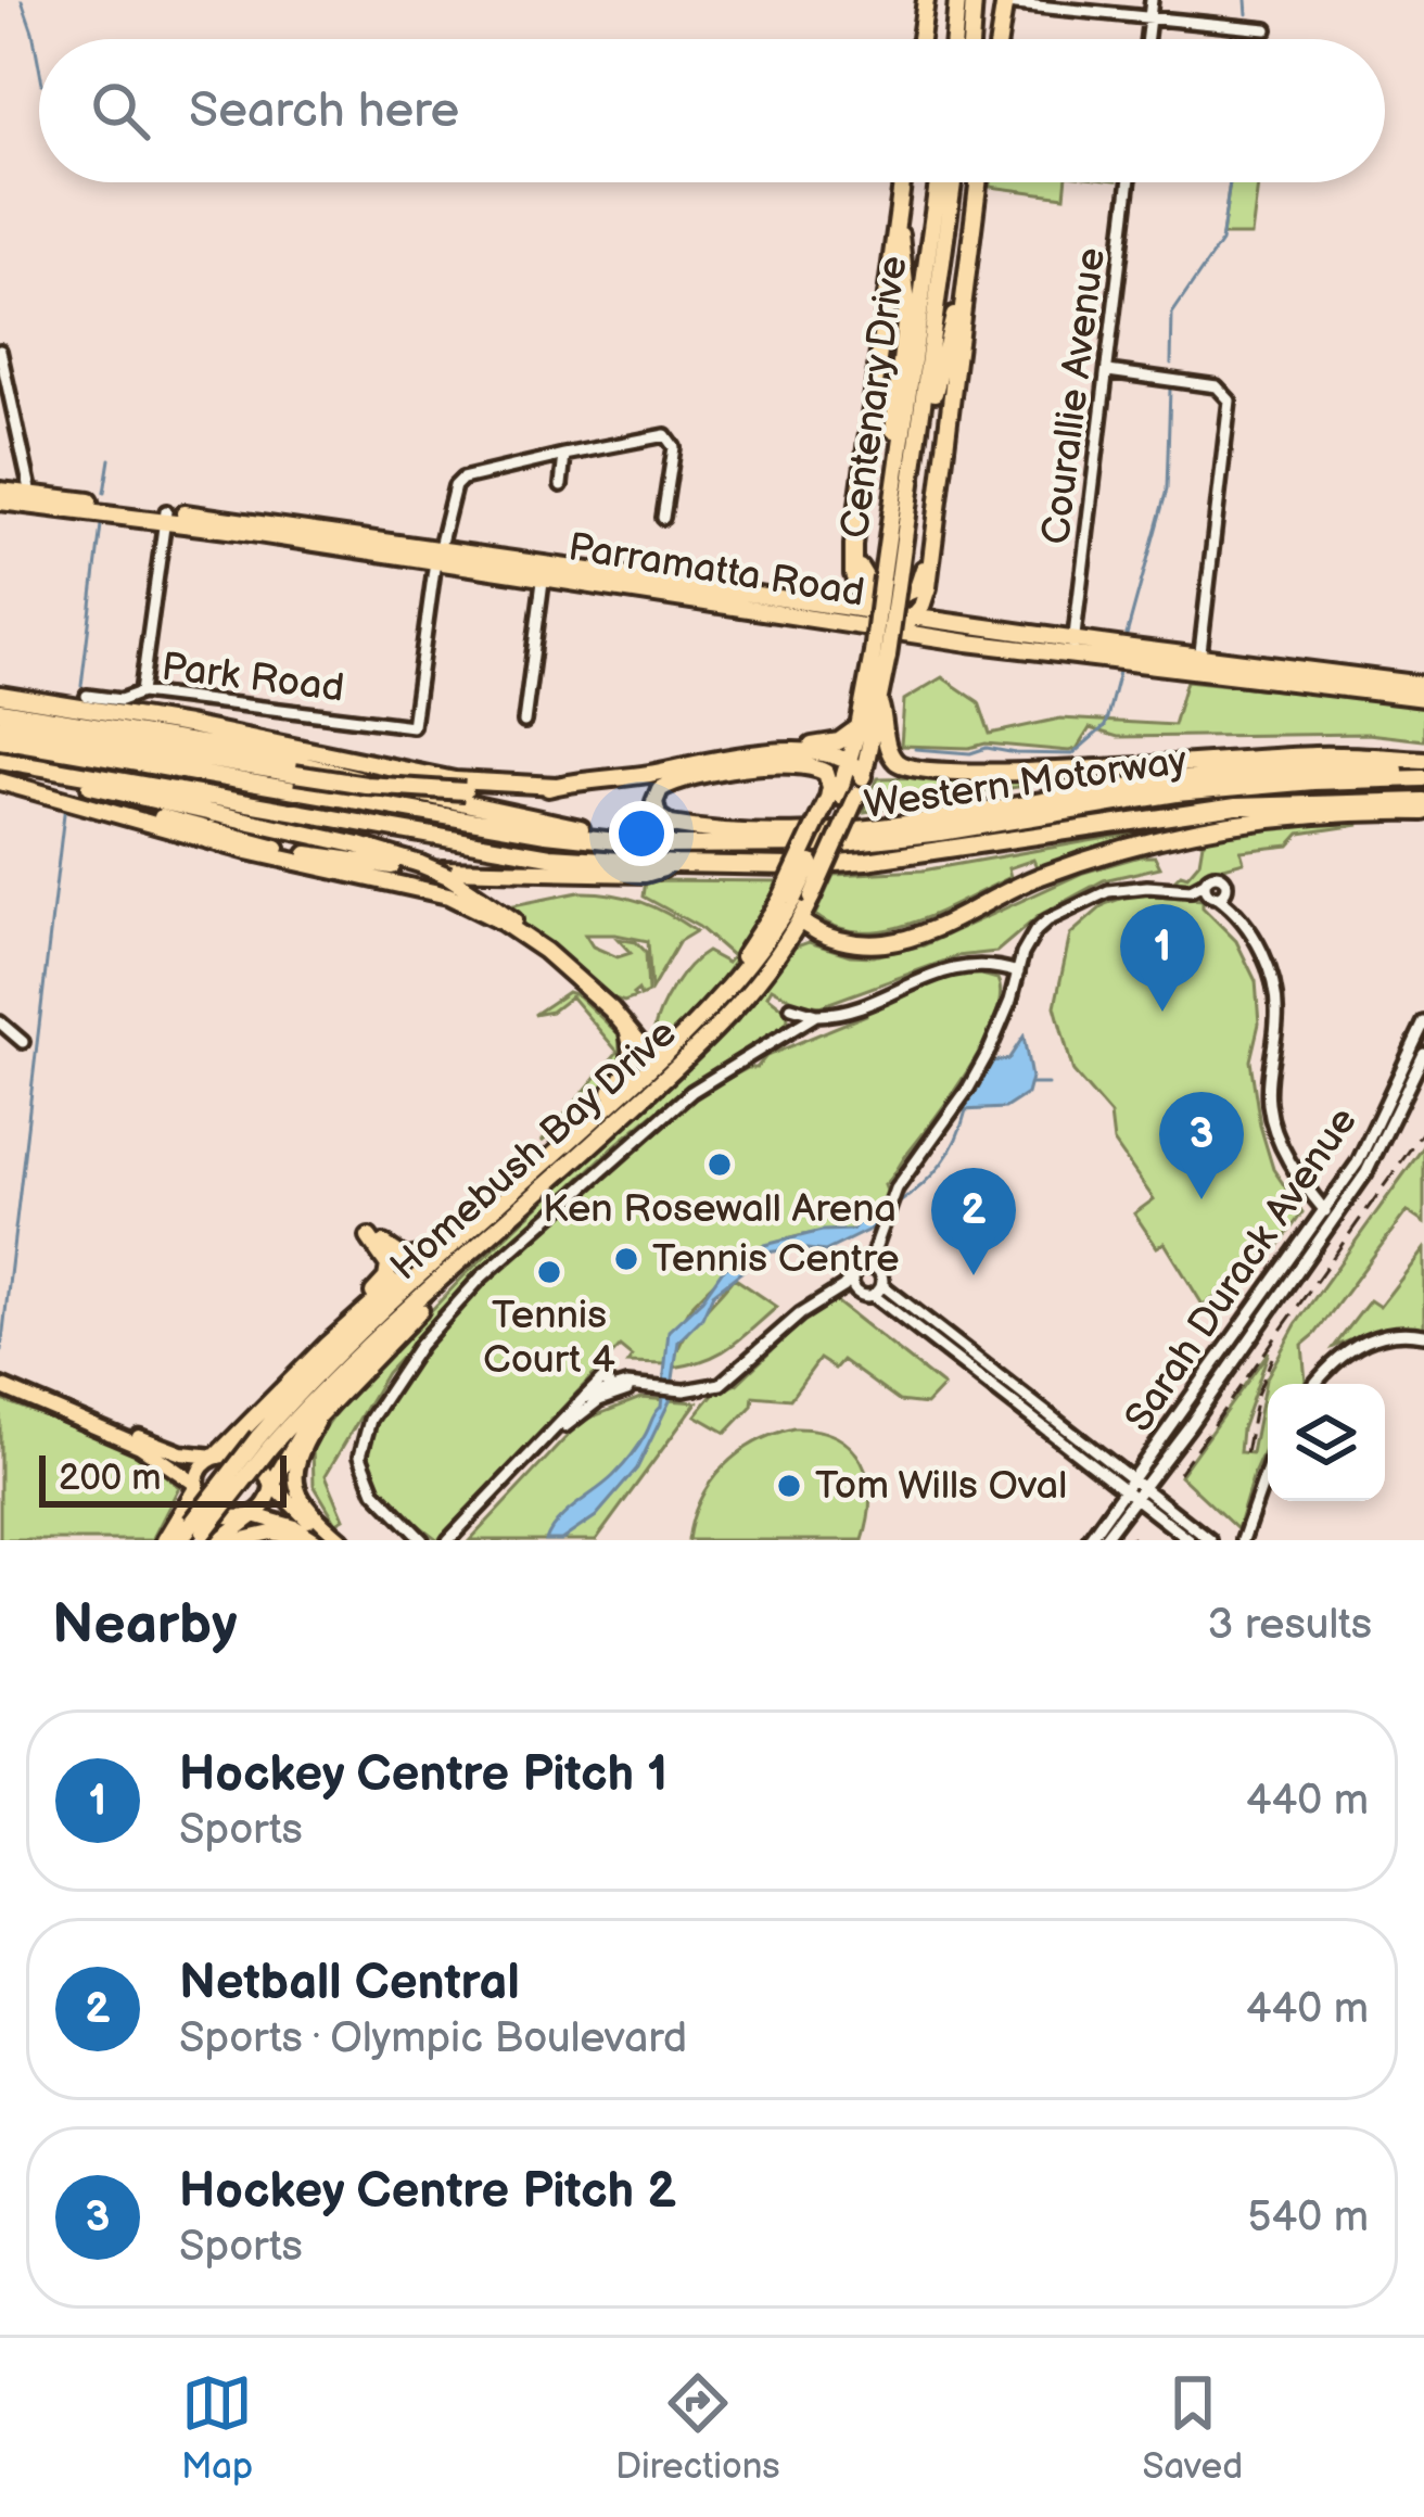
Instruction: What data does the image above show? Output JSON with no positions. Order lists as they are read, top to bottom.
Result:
{
  "streets": {
    "highway": [
      "Centenary Drive",
      "Parramatta Road",
      "Western Motorway",
      "Homebush Bay Drive"
    ],
    "street": ["Courallie Avenue", "Park Road", "Sarah Durack Avenue"]
  },
  "crossings": [
    ["Courallie Avenue", "Parramatta Road"],
    ["Centenary Drive", "Homebush Bay Drive"],
    ["Parramatta Road", "Park Road"],
    ["Park Road", "Western Motorway"]
  ],
  "places": [
    "Ken Rosewall Arena",
    "Tennis Centre",
    "Tennis Court 4",
    "Tom Wills Oval"
  ],
  "scale_bar": "200 m",
  "page": {
    "search": "Search here",
    "pins": ["1", "3", "2"],
    "scale": "200 m",
    "heading": ["Nearby", "3 results"],
    "list": [
      {
        "mark": "1",
        "name": "Hockey Centre Pitch 1",
        "note": "Sports",
        "value": "440 m"
      },
      {
        "mark": "2",
        "name": "Netball Central",
        "note": "Sports · Olympic Boulevard",
        "value": "440 m"
      },
      {
        "mark": "3",
        "name": "Hockey Centre Pitch 2",
        "note": "Sports",
        "value": "540 m"
      }
    ],
    "nav": ["Map", "Directions", "Saved"]
  }
}
